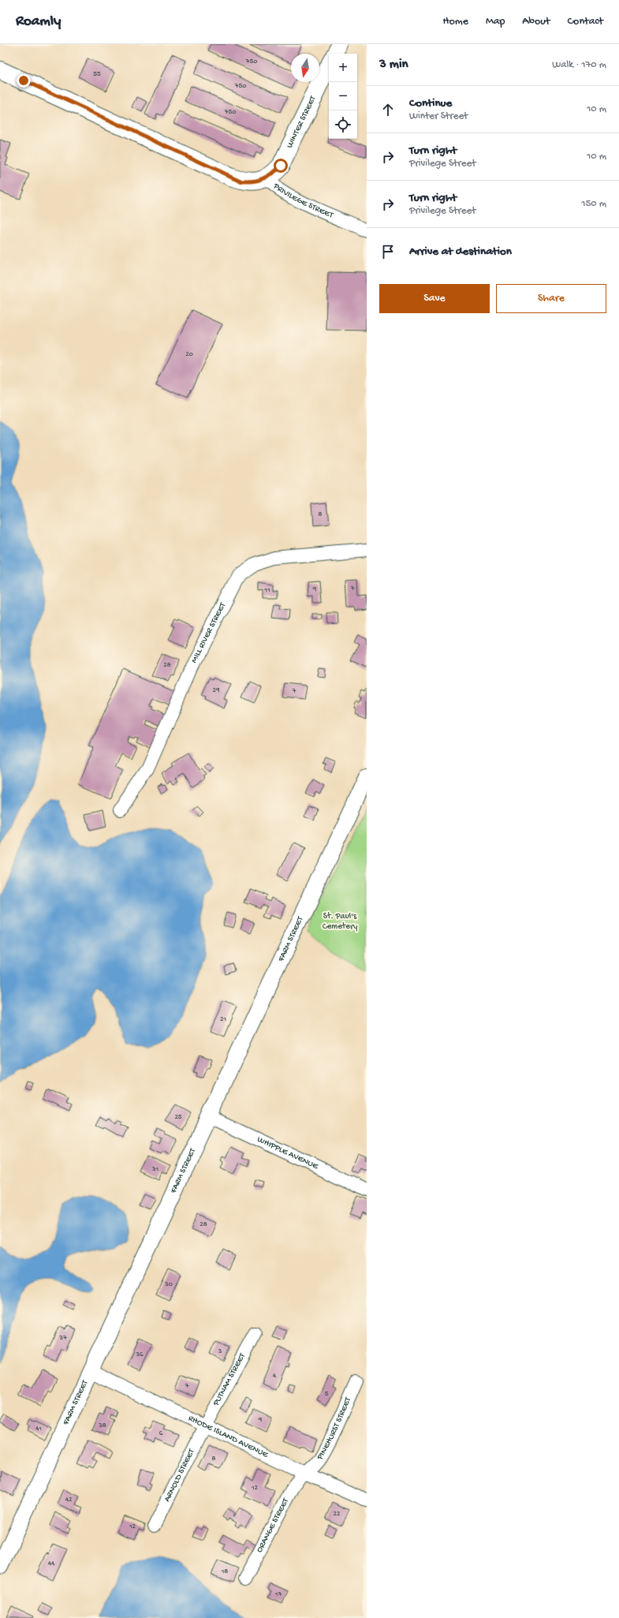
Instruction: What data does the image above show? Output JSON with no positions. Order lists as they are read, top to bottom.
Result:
{
  "streets": {
    "main road": ["WINTER STREET", "PRIVILEGE STREET"],
    "street": [
      "MILL RIVER STREET",
      "FARM STREET",
      "WHIPPLE AVENUE",
      "PUTNAM STREET",
      "PINEHURST STREET",
      "RHODE ISLAND AVENUE",
      "ARNOLD STREET",
      "ORANGE STREET"
    ]
  },
  "crossings": [
    ["WINTER STREET", "PRIVILEGE STREET"],
    ["FARM STREET", "WHIPPLE AVENUE"],
    ["FARM STREET", "RHODE ISLAND AVENUE"],
    ["PUTNAM STREET", "RHODE ISLAND AVENUE"],
    ["PUTNAM STREET", "ARNOLD STREET"],
    ["PINEHURST STREET", "RHODE ISLAND AVENUE"],
    ["PINEHURST STREET", "ORANGE STREET"],
    ["RHODE ISLAND AVENUE", "ARNOLD STREET"],
    ["RHODE ISLAND AVENUE", "ORANGE STREET"]
  ],
  "parks": ["St. Paul's Cemetery"],
  "house_numbers": [
    "750",
    "55",
    "750",
    "750",
    "20",
    "8",
    "7",
    "9",
    "11",
    "28",
    "29",
    "7",
    "21",
    "25",
    "31",
    "28",
    "30",
    "37",
    "3",
    "36",
    "4",
    "7",
    "5",
    "9",
    "38",
    "41",
    "6",
    "8",
    "12",
    "42",
    "22",
    "12",
    "44",
    "18",
    "17"
  ],
  "north": "bottom",
  "page": {
    "header": "Roamly",
    "nav": [
      "Home",
      "Map",
      "About",
      "Contact"
    ],
    "heading": ["3 min", "Walk · 170 m"],
    "map_buttons": ["+", "−"],
    "list": [
      ["Continue", "Winter Street", "10 m"],
      ["Turn right", "Privilege Street", "10 m"],
      ["Turn right", "Privilege Street", "150 m"],
      "Arrive at destination"
    ],
    "buttons": ["Save", "Share"]
  }
}
